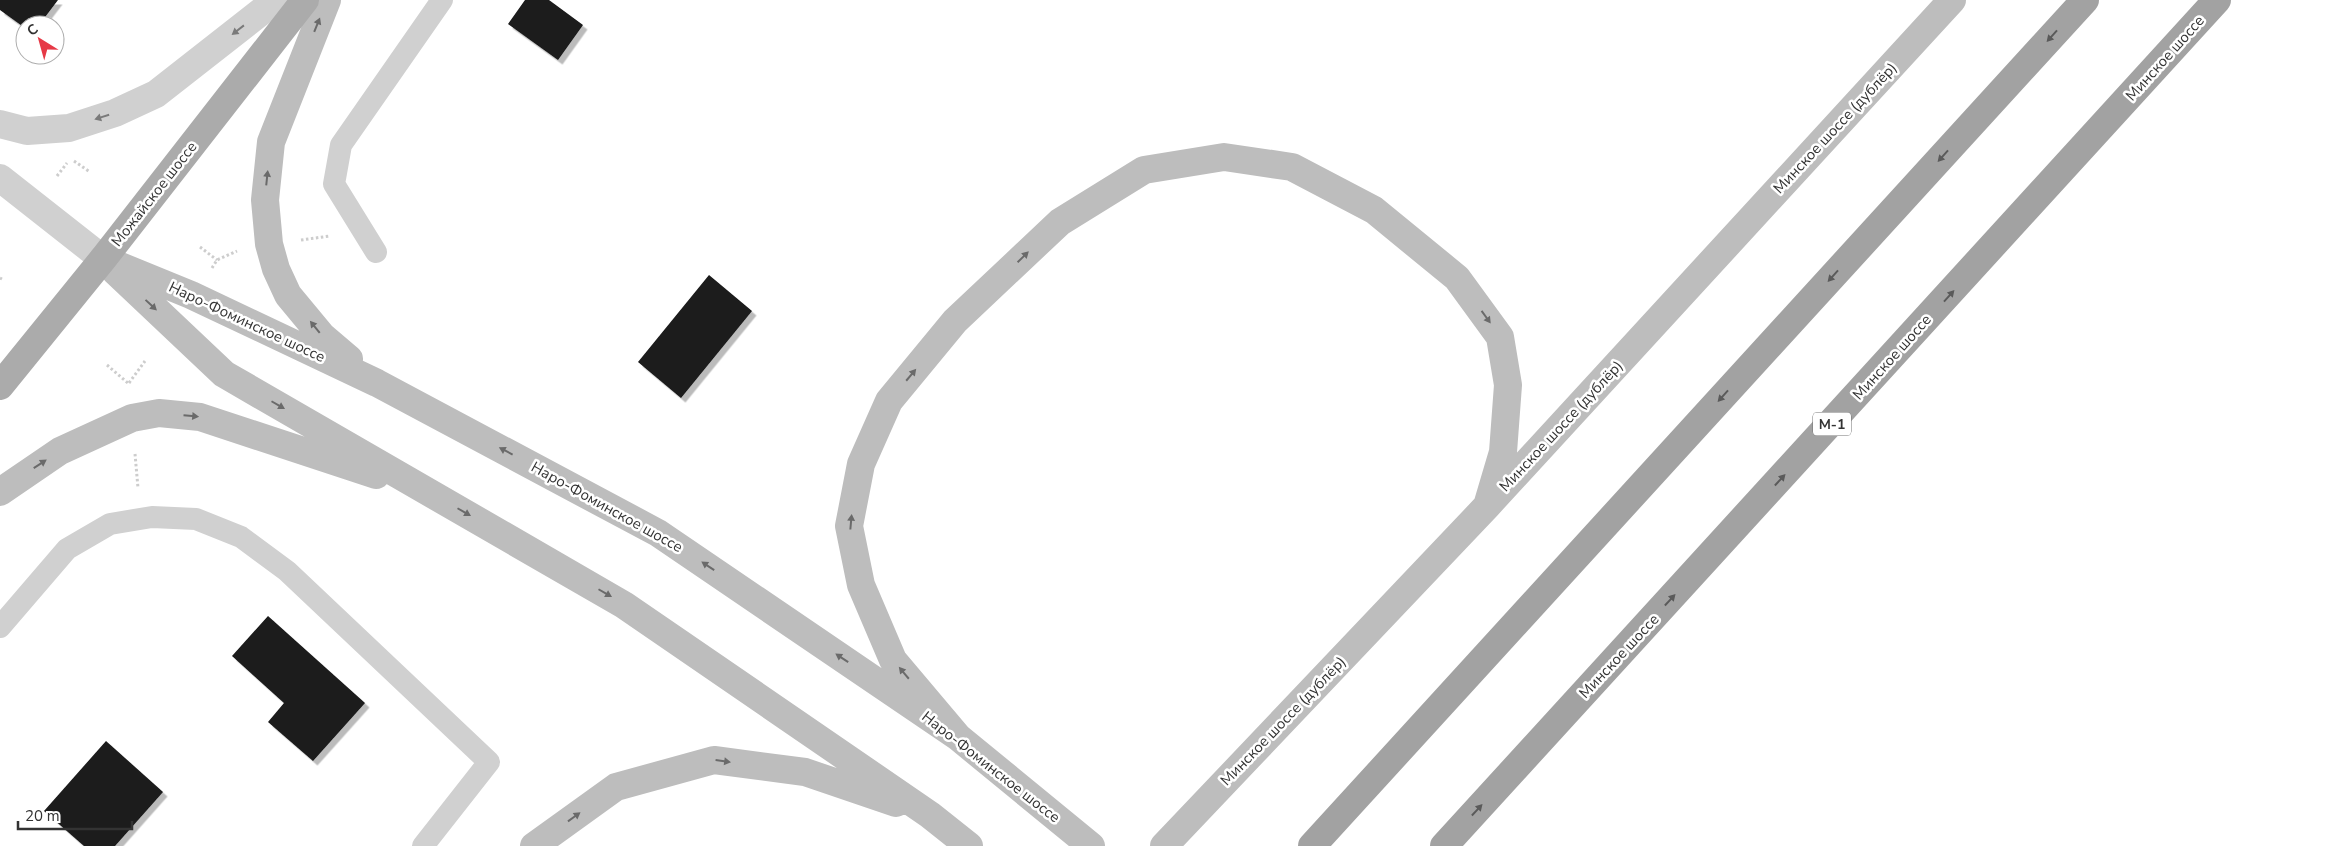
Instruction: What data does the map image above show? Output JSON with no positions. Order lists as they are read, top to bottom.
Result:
{
  "streets": {
    "highway": ["Минское шоссе", "М-1"],
    "main road": ["Минское шоссе (дублёр)", "Можайское шоссе", "Наро-Фоминское шоссе"]
  },
  "crossings": [
    ["Можайское шоссе", "Наро-Фоминское шоссе"]
  ],
  "scale_bar": "20 m",
  "north": "top left"
}
